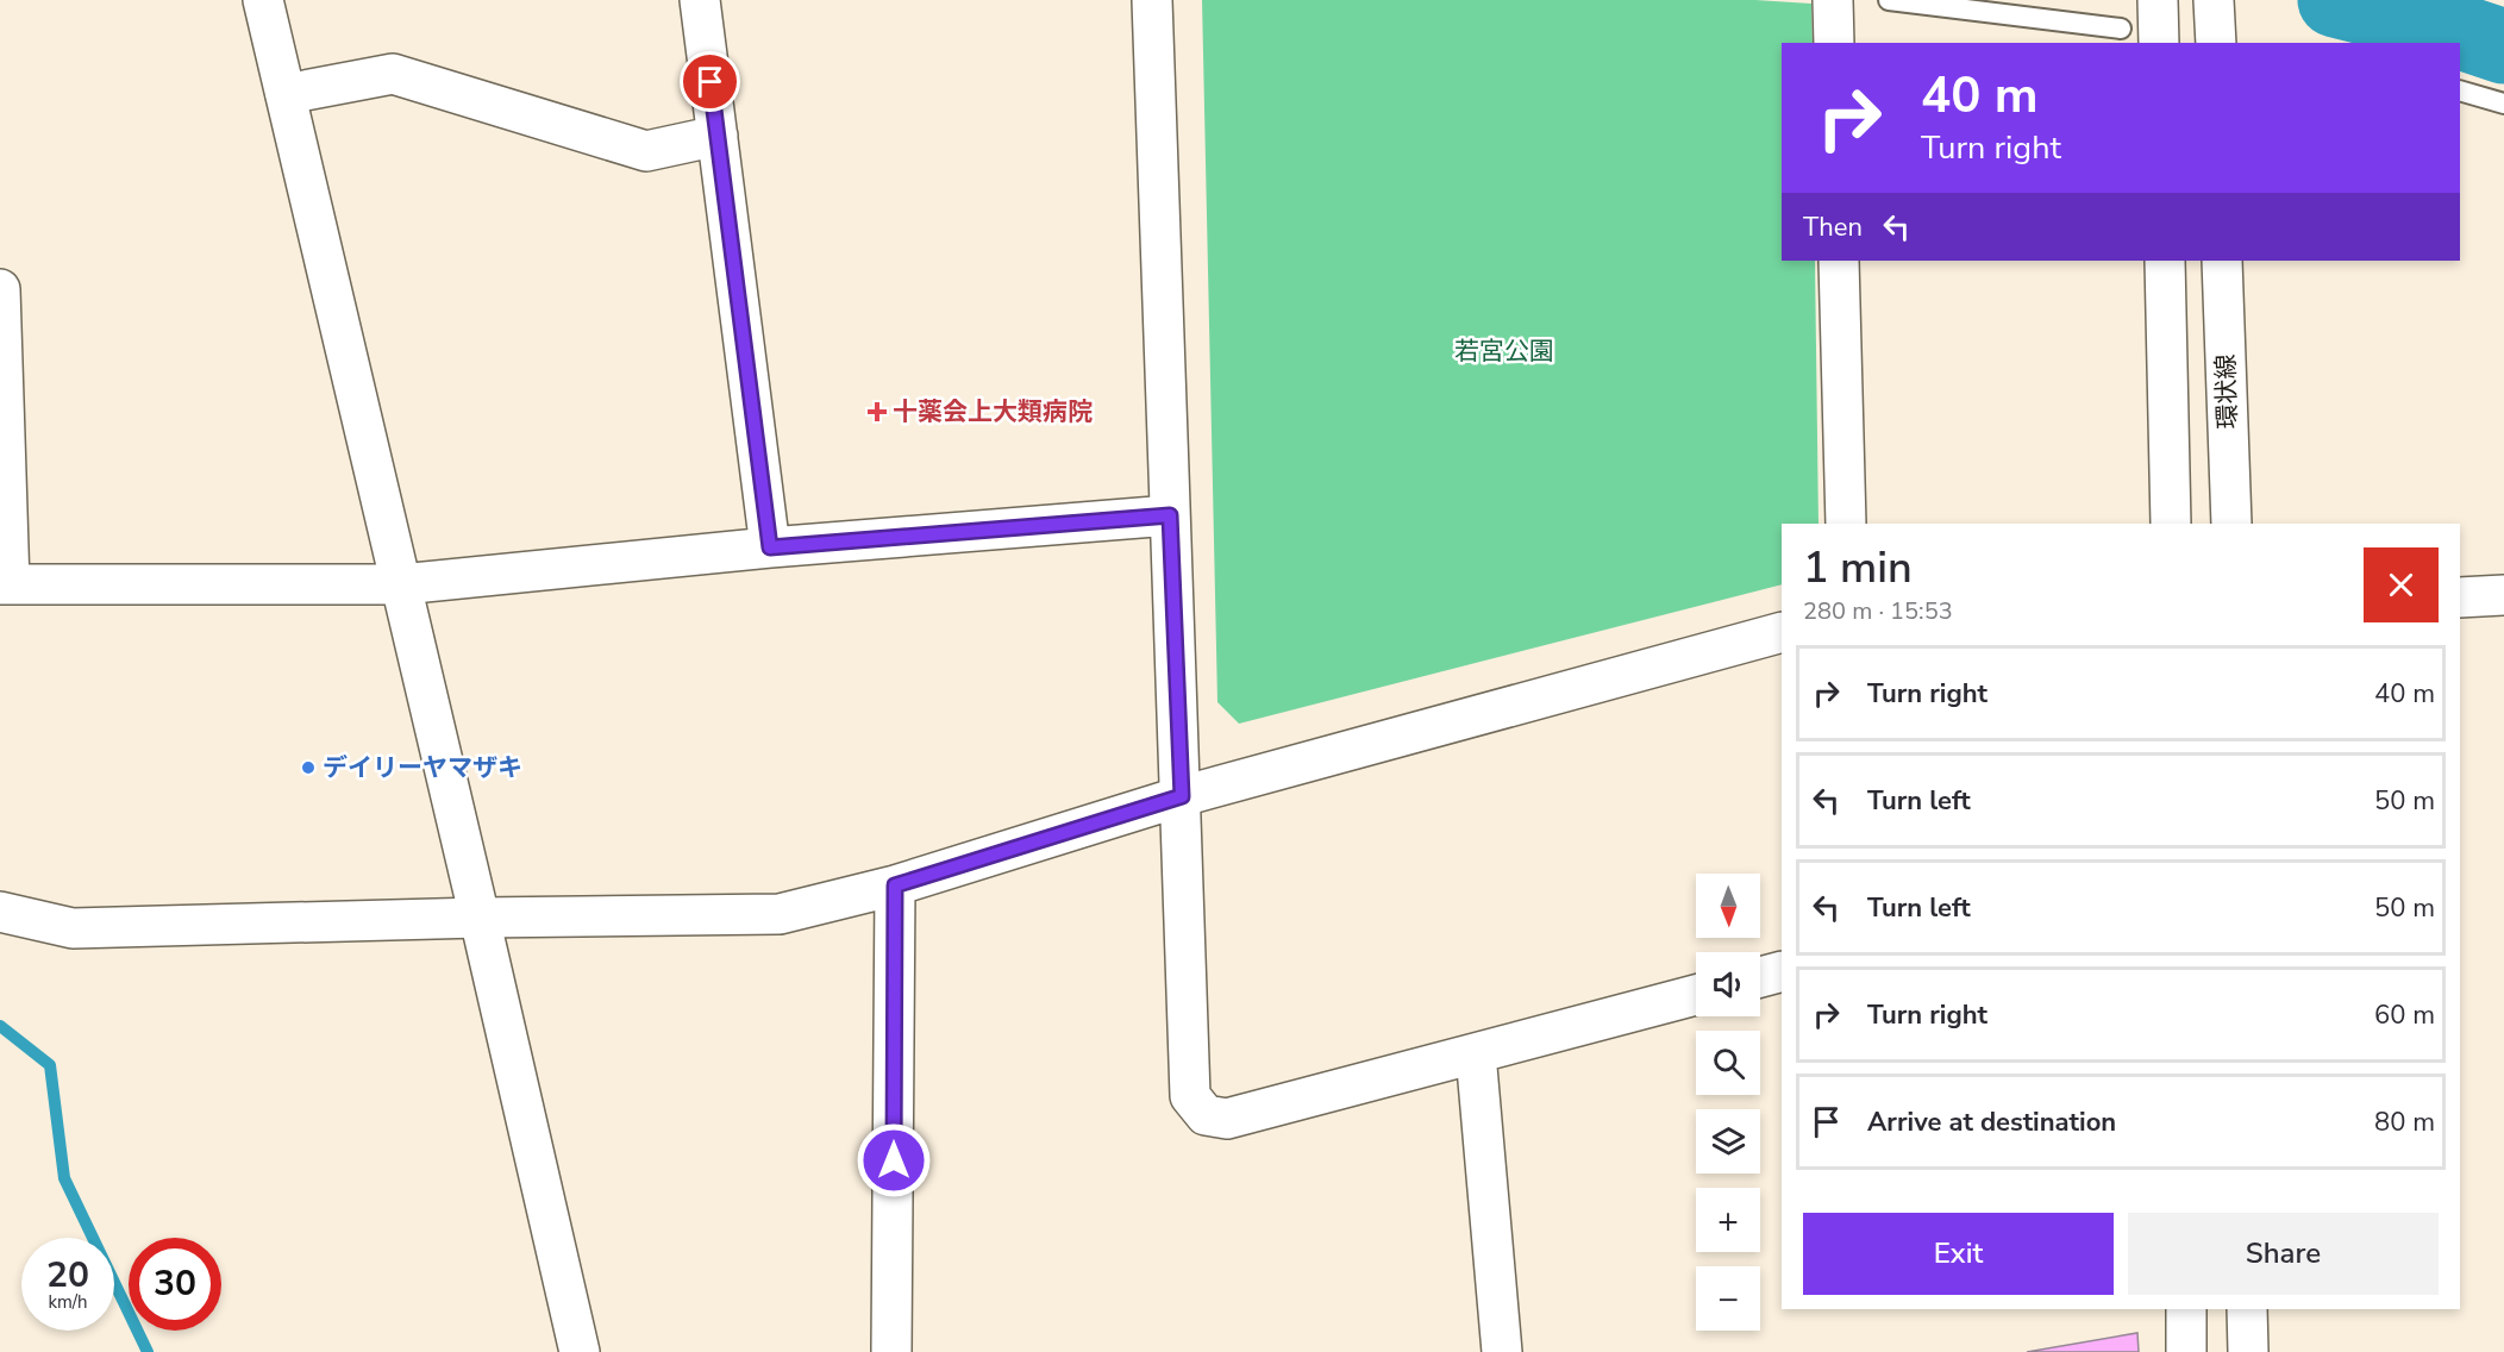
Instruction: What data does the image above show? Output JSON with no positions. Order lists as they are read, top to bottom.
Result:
{
  "streets": {
    "street": ["環状線"]
  },
  "parks": ["若宮公園"],
  "places": {
    "health": ["十薬会上大類病院"],
    "other": ["デイリーヤマザキ"]
  },
  "north": "bottom",
  "page": {
    "turn": ["40 m", "Turn right"],
    "then": "Then",
    "heading": ["1 min", "280 m · 15:53"],
    "list": [
      {
        "name": "Turn right",
        "value": "40 m"
      },
      {
        "name": "Turn left",
        "value": "50 m"
      },
      {
        "name": "Turn left",
        "value": "50 m"
      },
      {
        "name": "Turn right",
        "value": "60 m"
      },
      {
        "name": "Arrive at destination",
        "value": "80 m"
      }
    ],
    "map_buttons": ["+", "−"],
    "buttons": ["Exit", "Share"],
    "speed": "20 km/h",
    "limit": "30"
  }
}
